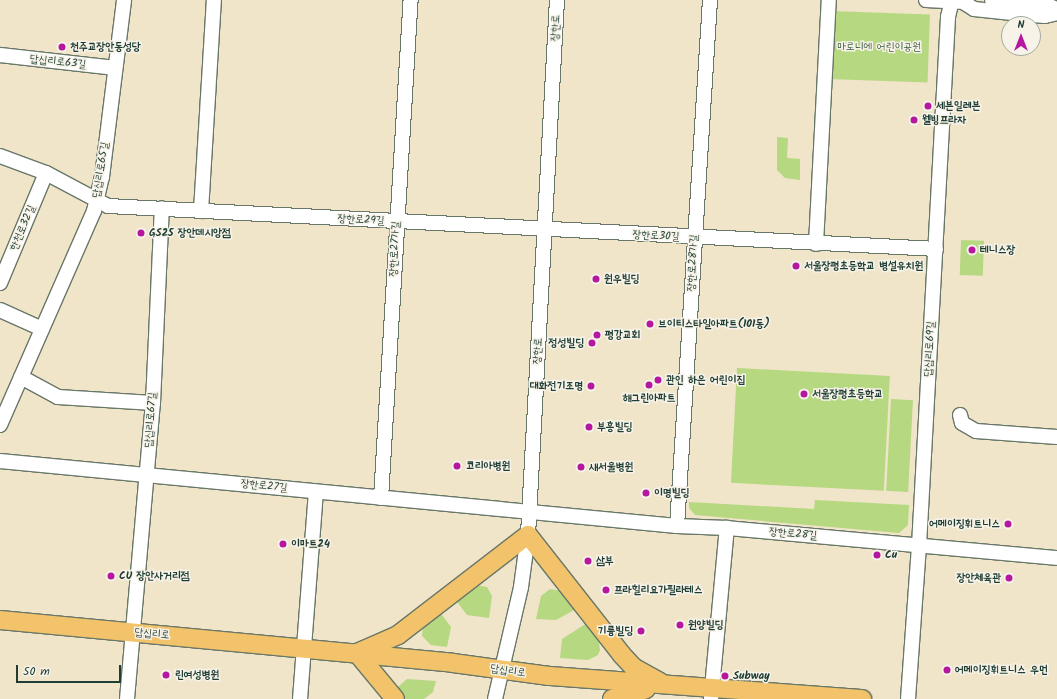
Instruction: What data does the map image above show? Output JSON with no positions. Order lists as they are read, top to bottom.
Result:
{
  "streets": {
    "main road": ["답십리로"],
    "street": [
      "장한로",
      "답십리로63길",
      "답십리로65길",
      "장한로29길",
      "한천로32길",
      "장한로30길",
      "장한로27가길",
      "장한로28가길",
      "답십리로69길",
      "답십리로67길",
      "장한로27길",
      "장한로28길"
    ]
  },
  "crossings": [
    ["장한로", "장한로29길"],
    ["장한로", "장한로30길"],
    ["장한로", "장한로27길"],
    ["장한로", "장한로28길"],
    ["장한로", "답십리로"],
    ["답십리로63길", "답십리로65길"],
    ["답십리로65길", "장한로29길"],
    ["장한로29길", "장한로30길"],
    ["장한로29길", "장한로27가길"],
    ["장한로29길", "답십리로67길"],
    ["장한로30길", "장한로28가길"],
    ["장한로30길", "답십리로69길"],
    ["장한로27가길", "장한로27길"],
    ["장한로28가길", "장한로28길"],
    ["답십리로69길", "장한로28길"],
    ["답십리로67길", "장한로27길"],
    ["답십리로67길", "답십리로"],
    ["장한로27길", "장한로28길"]
  ],
  "parks": ["마로니에 어린이공원"],
  "places": [
    "천주교장안동성당",
    "세븐일레븐",
    "웰빙프라자",
    "GS25 장안데시앙점",
    "테니스장",
    "서울장평초등학교 병설유치원",
    "원우빌딩",
    "브이티스타일아파트(101동)",
    "평강교회",
    "정성빌딩",
    "관인 하은 어린이집",
    "해그린아파트",
    "대화전기조명",
    "서울장평초등학교",
    "부흥빌딩",
    "코리아병원",
    "새서울병원",
    "이명빌딩",
    "어메이징휘트니스",
    "이마트24",
    "Cu",
    "삼부",
    "CU 장안사거리점",
    "장안체육관",
    "프라힐리요가필라테스",
    "원양빌딩",
    "기륭빌딩",
    "어메이징휘트니스 우먼",
    "린여성병원",
    "Subway"
  ],
  "scale_bar": "50 m",
  "north": "top"
}
